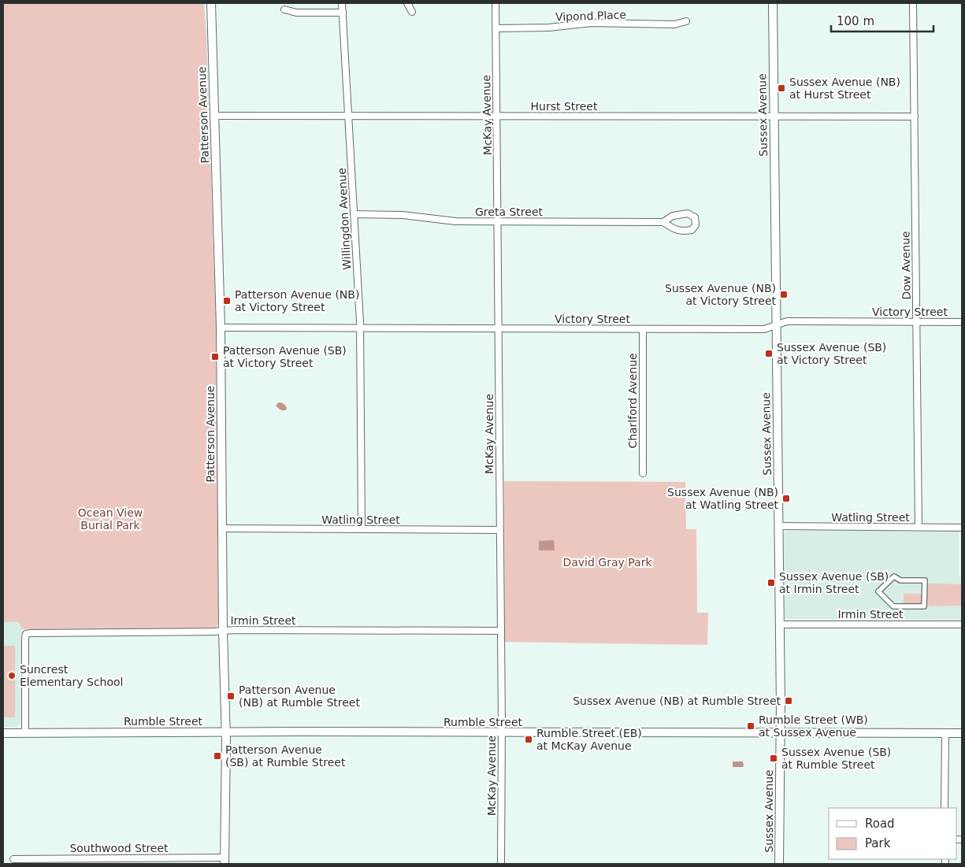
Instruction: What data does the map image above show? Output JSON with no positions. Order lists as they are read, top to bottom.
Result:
{
  "streets": {
    "street": [
      "Vipond Place",
      "Hurst Street",
      "Patterson Avenue",
      "McKay Avenue",
      "Sussex Avenue",
      "Greta Street",
      "Willingdon Avenue",
      "Dow Avenue",
      "Victory Street",
      "Charlford Avenue",
      "Watling Street",
      "Irmin Street",
      "Rumble Street",
      "Southwood Street"
    ]
  },
  "crossings": [
    ["Vipond Place", "McKay Avenue"],
    ["Hurst Street", "Patterson Avenue"],
    ["Hurst Street", "McKay Avenue"],
    ["Hurst Street", "Sussex Avenue"],
    ["Hurst Street", "Willingdon Avenue"],
    ["Hurst Street", "Dow Avenue"],
    ["Patterson Avenue", "Victory Street"],
    ["Patterson Avenue", "Watling Street"],
    ["Patterson Avenue", "Irmin Street"],
    ["Patterson Avenue", "Rumble Street"],
    ["Patterson Avenue", "Southwood Street"],
    ["McKay Avenue", "Greta Street"],
    ["McKay Avenue", "Victory Street"],
    ["McKay Avenue", "Watling Street"],
    ["McKay Avenue", "Irmin Street"],
    ["McKay Avenue", "Rumble Street"],
    ["Sussex Avenue", "Victory Street"],
    ["Sussex Avenue", "Watling Street"],
    ["Sussex Avenue", "Irmin Street"],
    ["Sussex Avenue", "Rumble Street"],
    ["Greta Street", "Willingdon Avenue"],
    ["Willingdon Avenue", "Victory Street"],
    ["Willingdon Avenue", "Watling Street"],
    ["Dow Avenue", "Victory Street"],
    ["Dow Avenue", "Watling Street"],
    ["Victory Street", "Charlford Avenue"],
    ["Irmin Street", "Rumble Street"]
  ],
  "parks": ["Ocean View Burial Park", "David Gray Park"],
  "places": {
    "transit": [
      "Sussex Avenue (NB) at Hurst Street",
      "Sussex Avenue (NB) at Victory Street",
      "Patterson Avenue (NB) at Victory Street",
      "Sussex Avenue (SB) at Victory Street",
      "Patterson Avenue (SB) at Victory Street",
      "Sussex Avenue (NB) at Watling Street",
      "Sussex Avenue (SB) at Irmin Street",
      "Patterson Avenue (NB) at Rumble Street",
      "Sussex Avenue (NB) at Rumble Street",
      "Rumble Street (WB) at Sussex Avenue",
      "Rumble Street (EB) at McKay Avenue",
      "Patterson Avenue (SB) at Rumble Street",
      "Sussex Avenue (SB) at Rumble Street"
    ],
    "other": ["Suncrest Elementary School"]
  },
  "legend": ["Road", "Park"],
  "scale_bar": "100 m"
}
